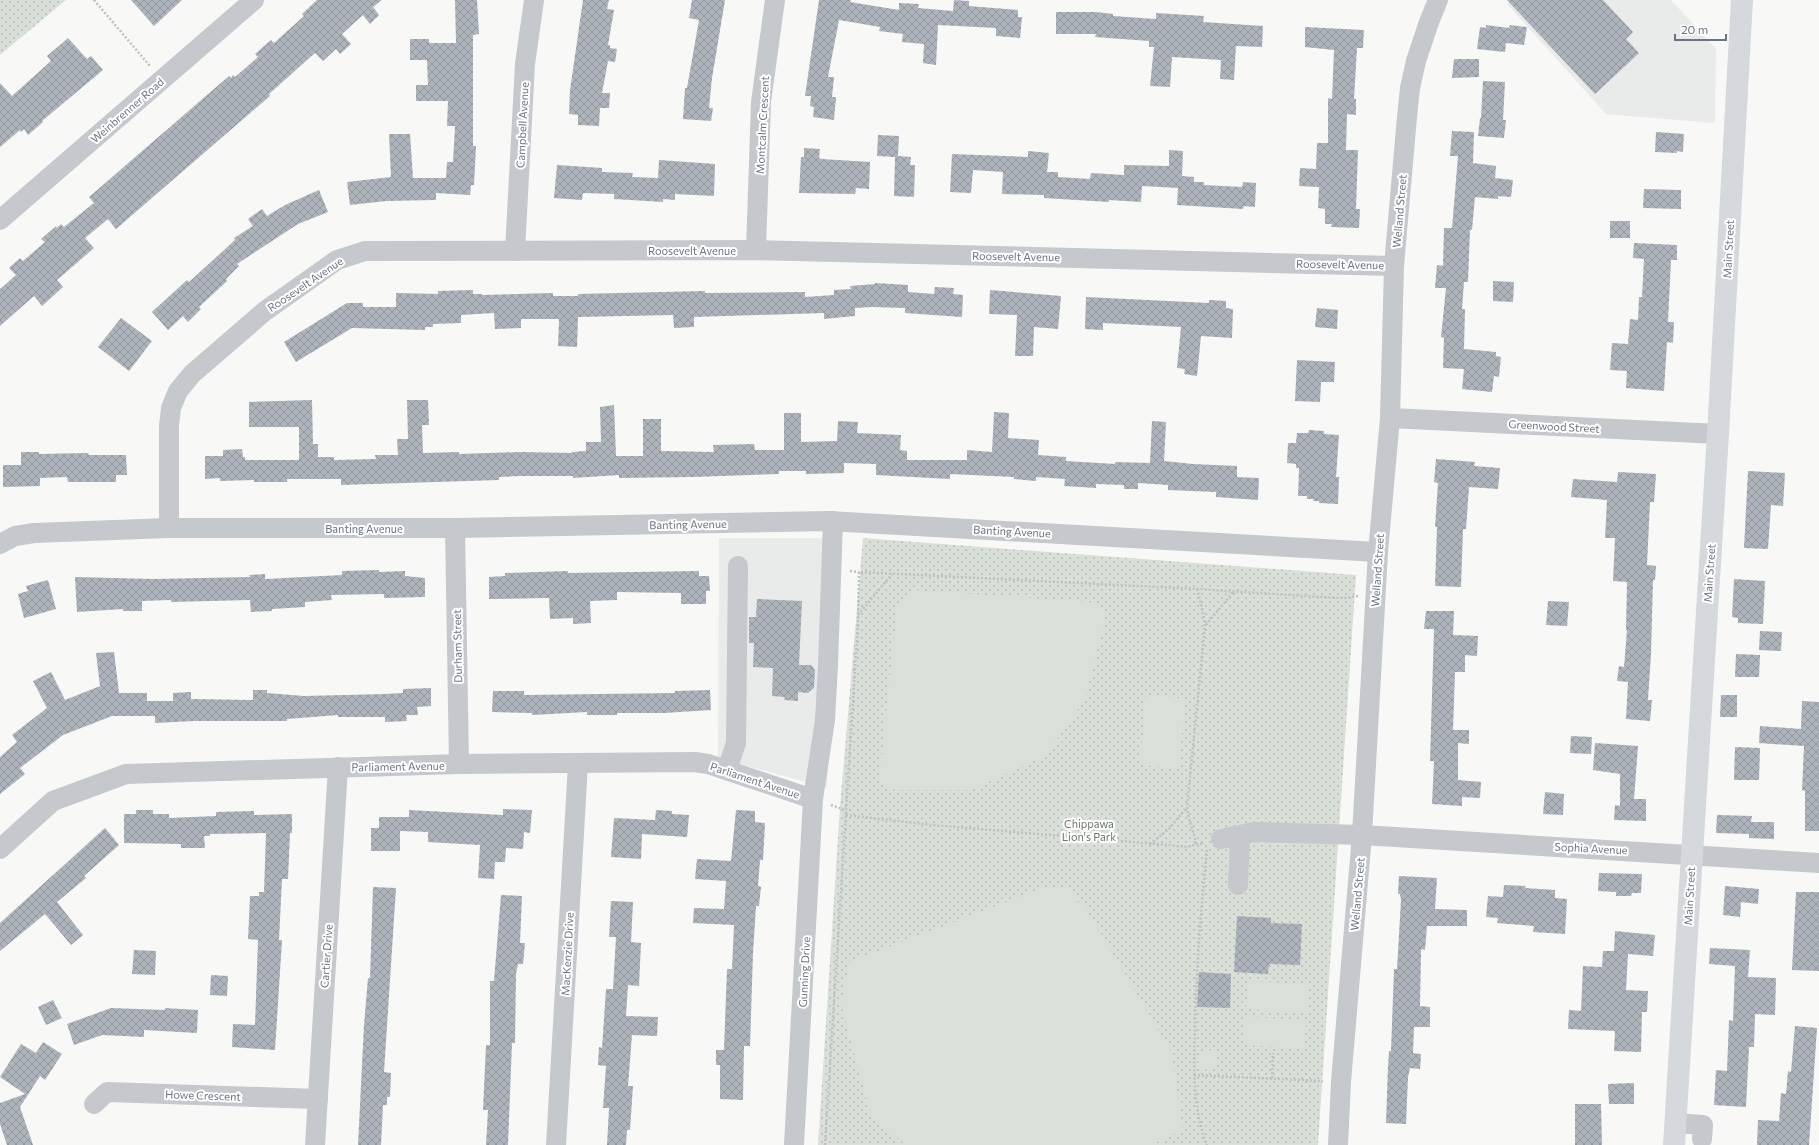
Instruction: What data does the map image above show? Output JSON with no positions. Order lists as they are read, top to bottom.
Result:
{
  "streets": {
    "main road": ["Main Street"],
    "street": [
      "Weinbrenner Road",
      "Campbell Avenue",
      "Montcalm Crescent",
      "Welland Street",
      "Roosevelt Avenue",
      "Greenwood Street",
      "Banting Avenue",
      "Durham Street",
      "Parliament Avenue",
      "Sophia Avenue",
      "MacKenzie Drive",
      "Cartier Drive",
      "Gunning Drive",
      "Howe Crescent"
    ]
  },
  "crossings": [
    ["Campbell Avenue", "Roosevelt Avenue"],
    ["Montcalm Crescent", "Roosevelt Avenue"],
    ["Welland Street", "Roosevelt Avenue"],
    ["Welland Street", "Greenwood Street"],
    ["Welland Street", "Banting Avenue"],
    ["Welland Street", "Sophia Avenue"],
    ["Main Street", "Greenwood Street"],
    ["Main Street", "Sophia Avenue"],
    ["Roosevelt Avenue", "Banting Avenue"],
    ["Banting Avenue", "Durham Street"],
    ["Banting Avenue", "Gunning Drive"],
    ["Durham Street", "Parliament Avenue"],
    ["Parliament Avenue", "MacKenzie Drive"],
    ["Parliament Avenue", "Cartier Drive"],
    ["Parliament Avenue", "Gunning Drive"],
    ["Cartier Drive", "Howe Crescent"]
  ],
  "parks": ["Chippawa Lion's Park"],
  "scale_bar": "20 m"
}
